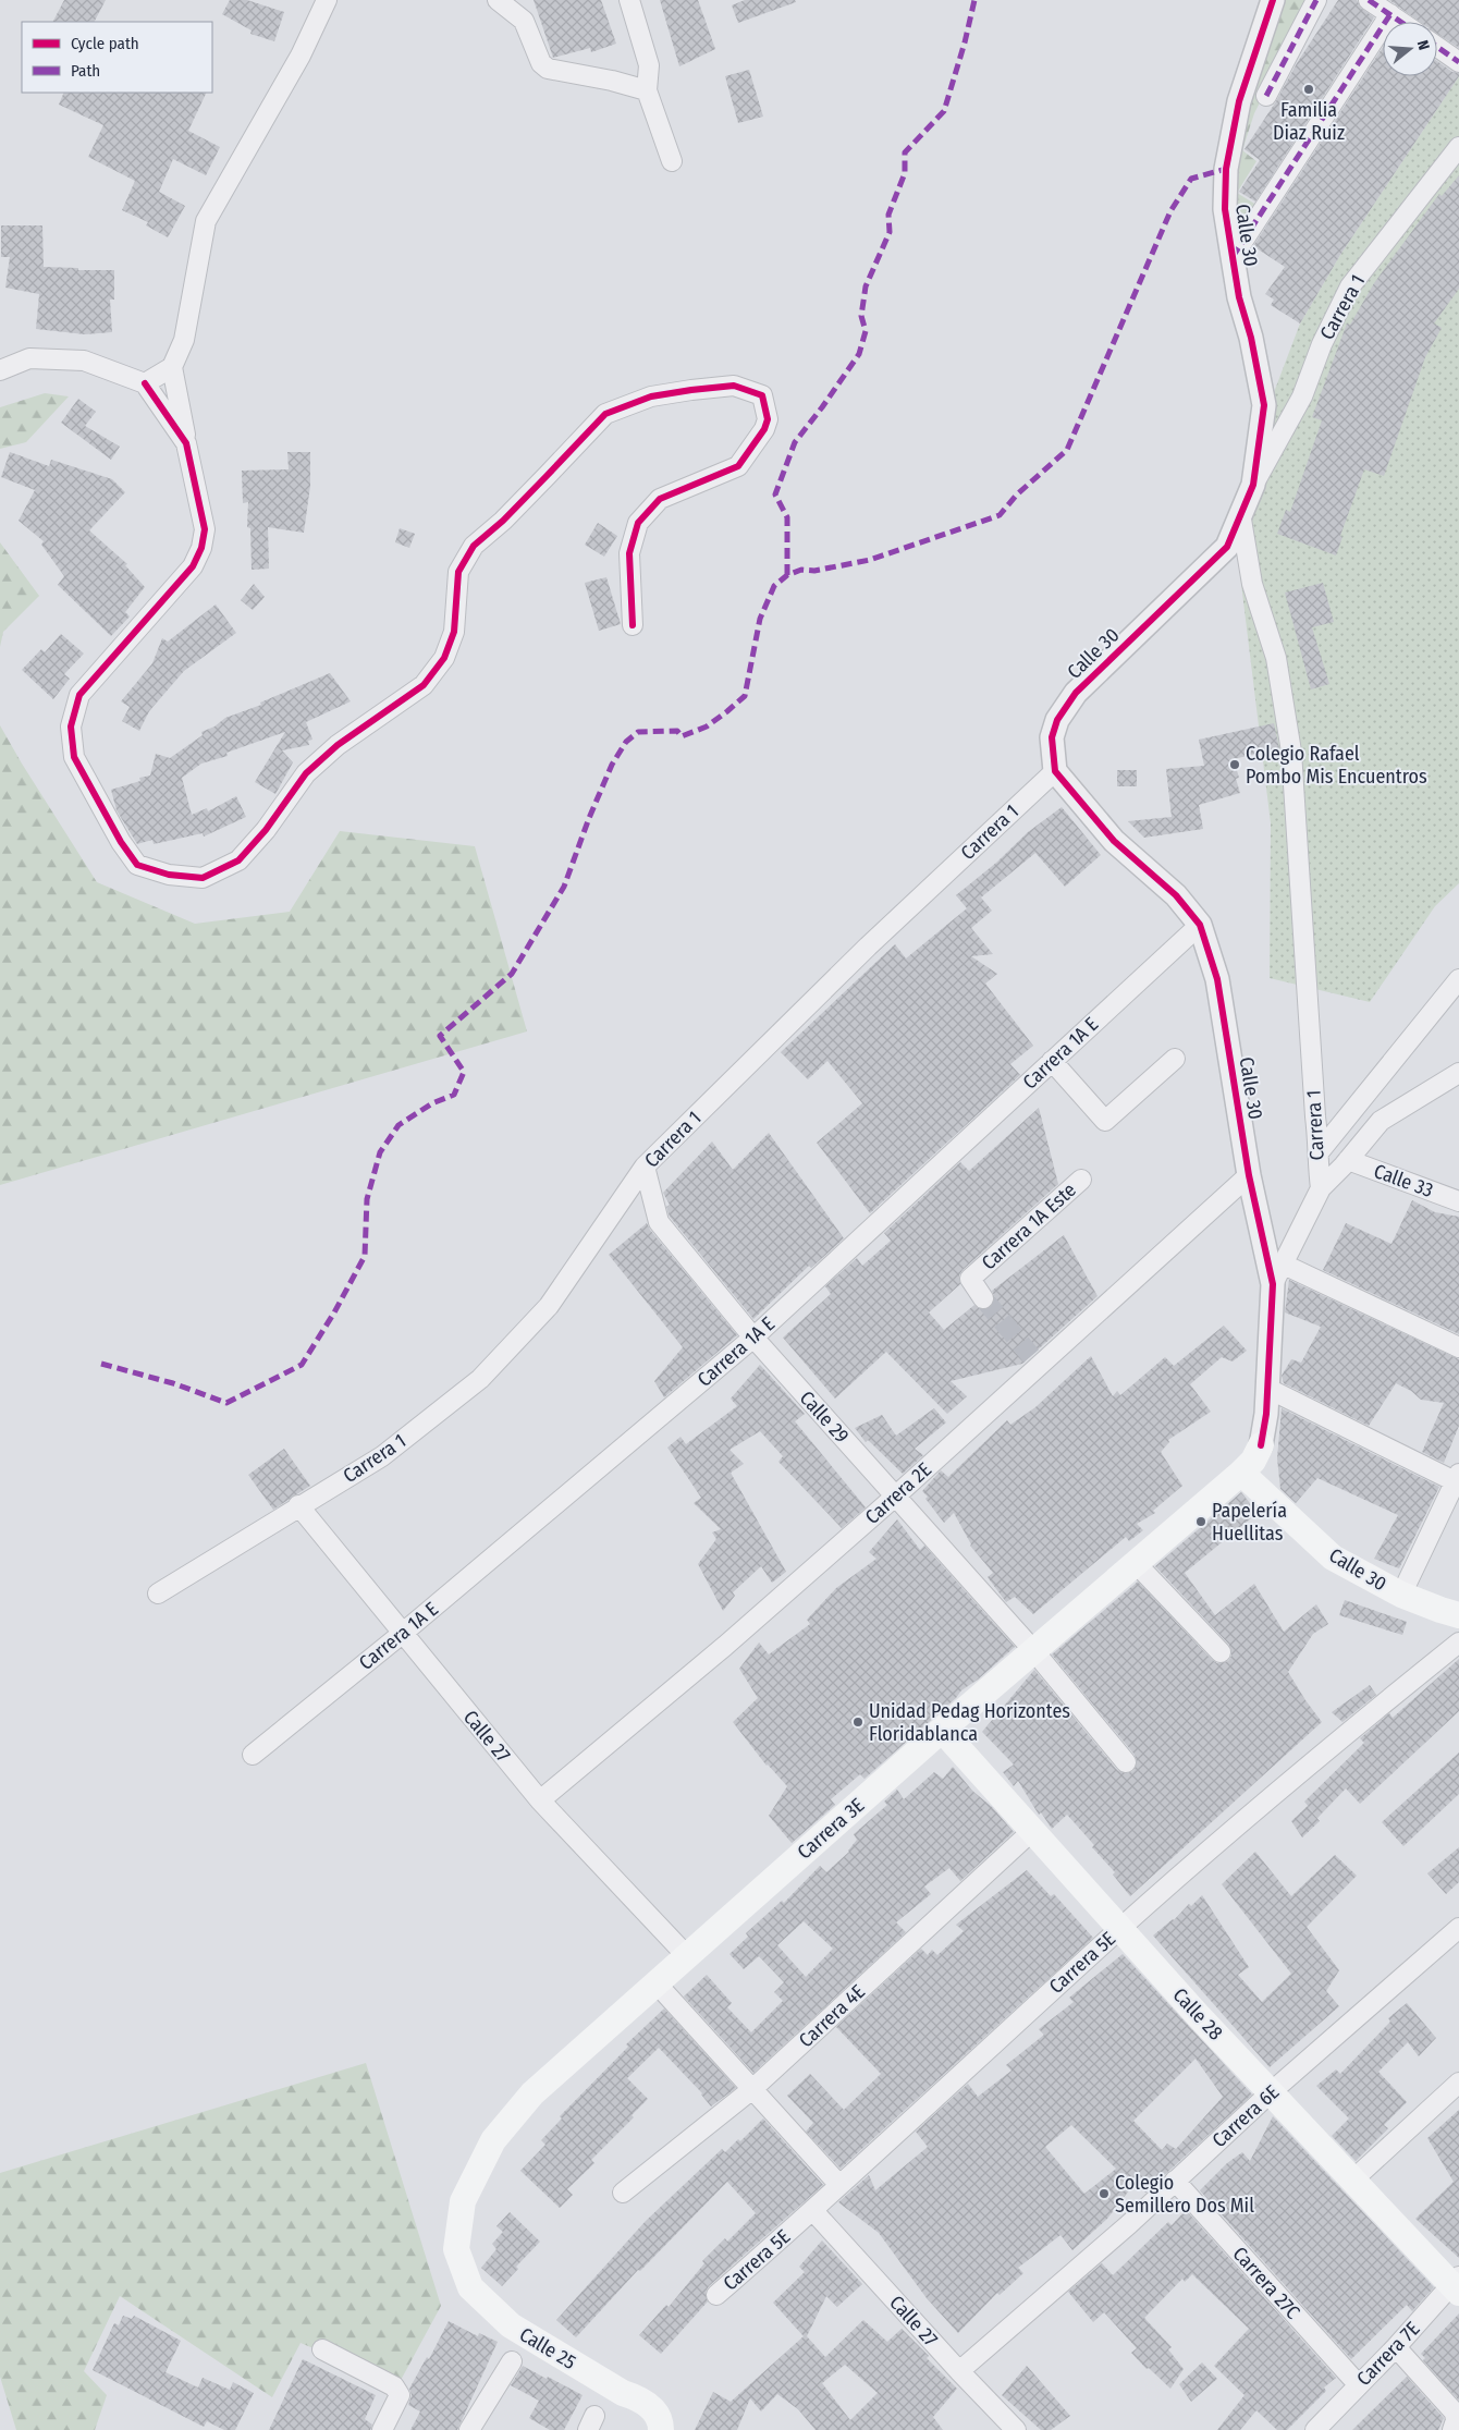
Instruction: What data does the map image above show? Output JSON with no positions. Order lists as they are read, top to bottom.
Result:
{
  "streets": {
    "main road": [
      "Calle 30",
      "Carrera 3E",
      "Calle 28",
      "Calle 25"
    ],
    "street": [
      "Carrera 1",
      "Carrera 1A E",
      "Calle 33",
      "Carrera 1A Este",
      "Calle 29",
      "Carrera 2E",
      "Calle 27",
      "Carrera 5E",
      "Carrera 4E",
      "Carrera 6E",
      "Carrera 27C",
      "Carrera 7E"
    ]
  },
  "crossings": [
    ["Calle 30", "Carrera 1"],
    ["Calle 30", "Carrera 1A E"],
    ["Calle 30", "Carrera 2E"],
    ["Calle 30", "Carrera 3E"],
    ["Carrera 1", "Calle 33"],
    ["Carrera 1", "Calle 29"],
    ["Carrera 1", "Calle 27"],
    ["Carrera 1A E", "Calle 29"],
    ["Carrera 1A E", "Calle 27"],
    ["Calle 29", "Carrera 2E"],
    ["Calle 29", "Carrera 3E"],
    ["Carrera 2E", "Calle 27"],
    ["Calle 27", "Carrera 3E"],
    ["Calle 27", "Carrera 5E"],
    ["Calle 27", "Carrera 6E"],
    ["Carrera 3E", "Calle 28"],
    ["Carrera 3E", "Calle 25"],
    ["Carrera 5E", "Calle 28"],
    ["Calle 28", "Carrera 4E"],
    ["Calle 28", "Carrera 6E"],
    ["Calle 28", "Carrera 7E"],
    ["Carrera 6E", "Carrera 27C"],
    ["Carrera 27C", "Carrera 7E"]
  ],
  "places": [
    "Familia Diaz Ruiz",
    "Colegio Rafael Pombo Mis Encuentros",
    "Papelería Huellitas",
    "Unidad Pedag Horizontes Floridablanca",
    "Colegio Semillero Dos Mil"
  ],
  "legend": ["Cycle path", "Path"],
  "north": "right"
}
